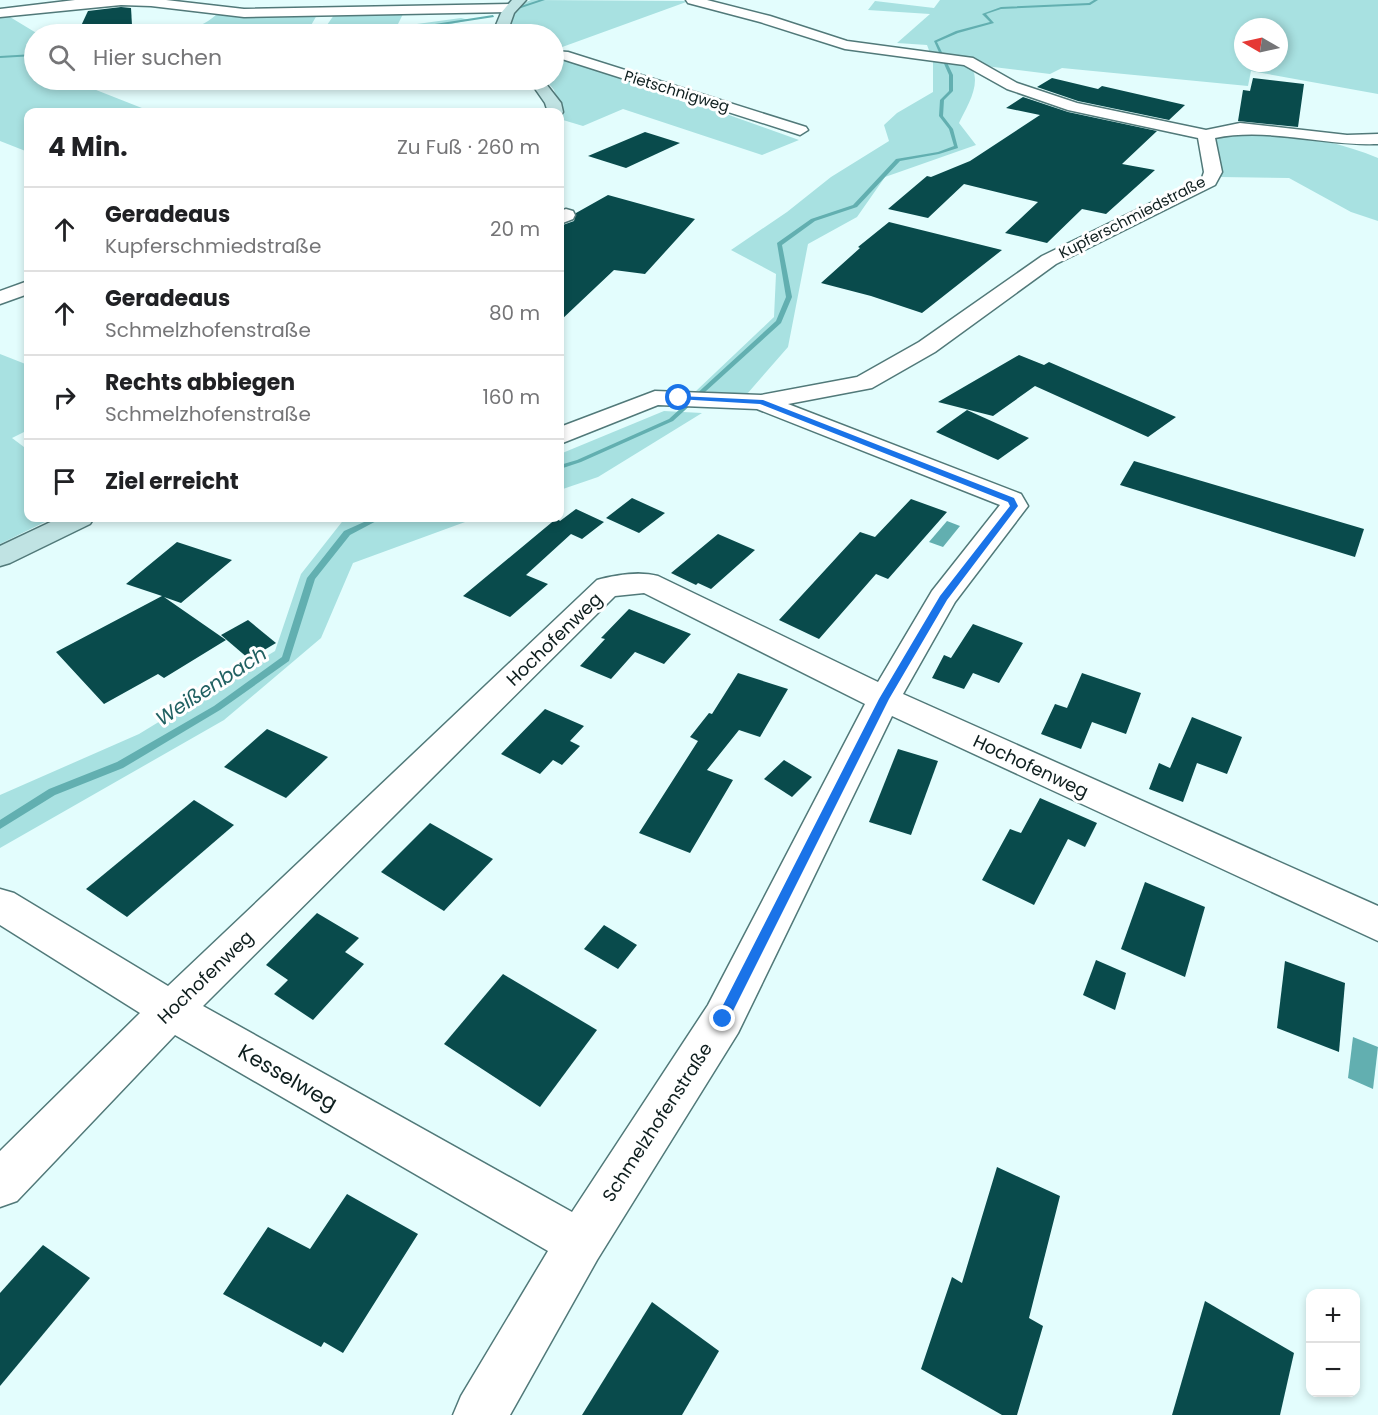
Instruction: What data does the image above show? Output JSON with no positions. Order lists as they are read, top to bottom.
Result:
{
  "streets": {
    "street": [
      "Pietschnigweg",
      "Kupferschmiedstraße",
      "Hochofenweg",
      "Kesselweg",
      "Schmelzhofenstraße"
    ]
  },
  "crossings": [
    ["Kupferschmiedstraße", "Schmelzhofenstraße"],
    ["Hochofenweg", "Kesselweg"],
    ["Hochofenweg", "Schmelzhofenstraße"],
    ["Kesselweg", "Schmelzhofenstraße"]
  ],
  "water": ["Weißenbach"],
  "north": "left",
  "page": {
    "search": "Hier suchen",
    "heading": ["4 Min.", "Zu Fuß · 260 m"],
    "list": [
      ["Geradeaus", "Kupferschmiedstraße", "20 m"],
      ["Geradeaus", "Schmelzhofenstraße", "80 m"],
      ["Rechts abbiegen", "Schmelzhofenstraße", "160 m"],
      "Ziel erreicht"
    ],
    "map_buttons": ["+", "−"]
  }
}
